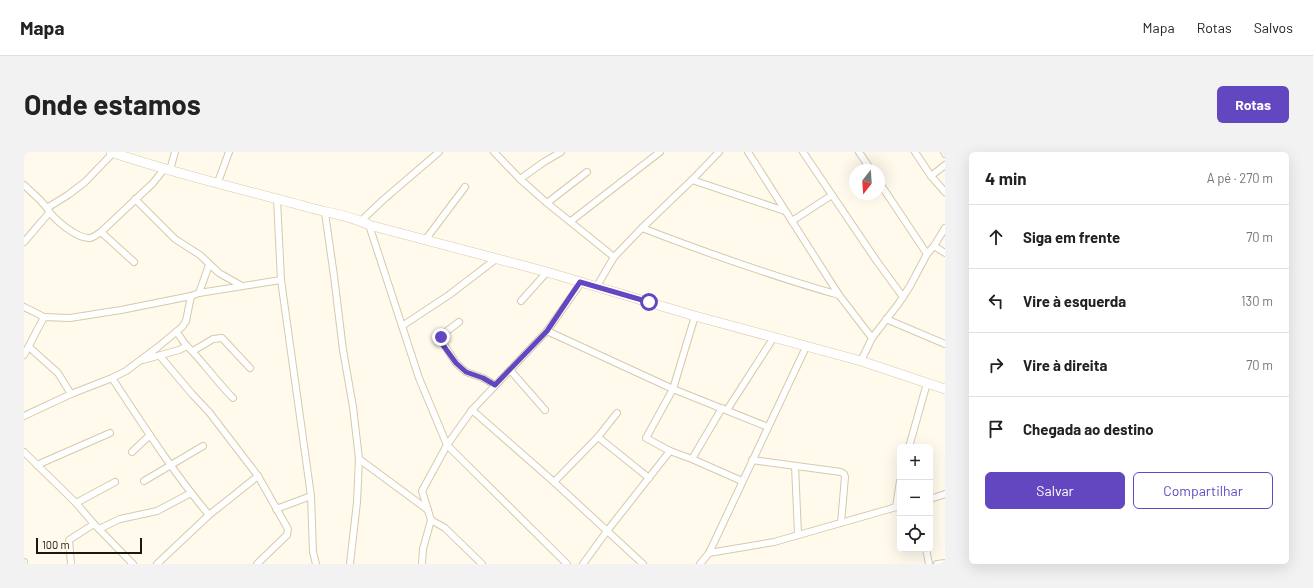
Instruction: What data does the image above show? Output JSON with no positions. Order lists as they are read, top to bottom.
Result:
{
  "scale_bar": "100 m",
  "north": "bottom",
  "page": {
    "header": "Mapa",
    "nav": ["Mapa", "Rotas", "Salvos"],
    "buttons": [
      "Rotas",
      ["Salvar", "Compartilhar"]
    ],
    "title": "Onde estamos",
    "heading": ["4 min", "A pé · 270 m"],
    "list": [
      ["Siga em frente", "70 m"],
      ["Vire à esquerda", "130 m"],
      ["Vire à direita", "70 m"],
      "Chegada ao destino"
    ],
    "map_buttons": ["+", "−"],
    "scale": "100 m"
  }
}
